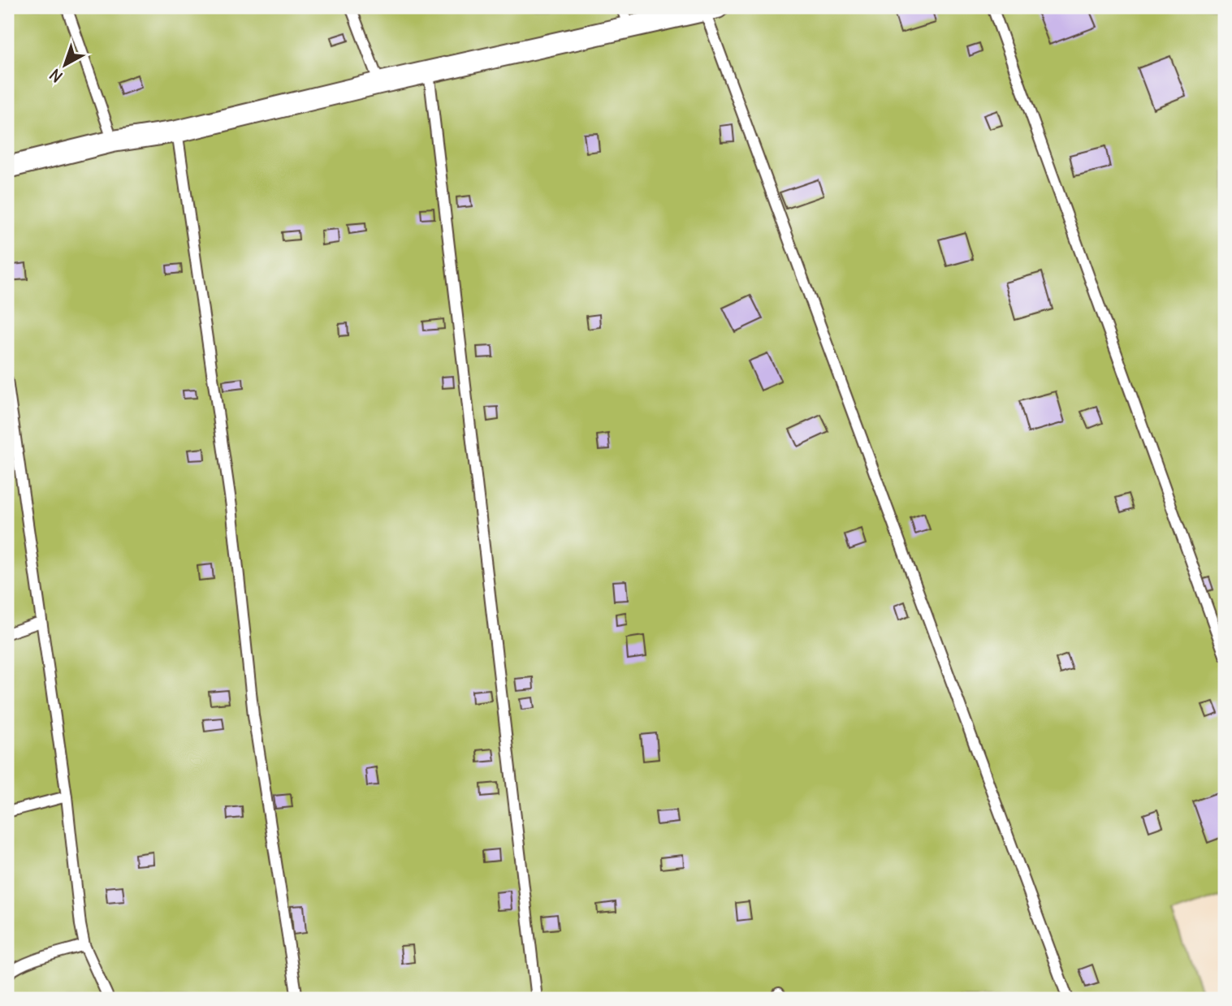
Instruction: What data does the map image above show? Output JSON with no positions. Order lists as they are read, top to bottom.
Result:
{
  "north": "bottom left"
}
